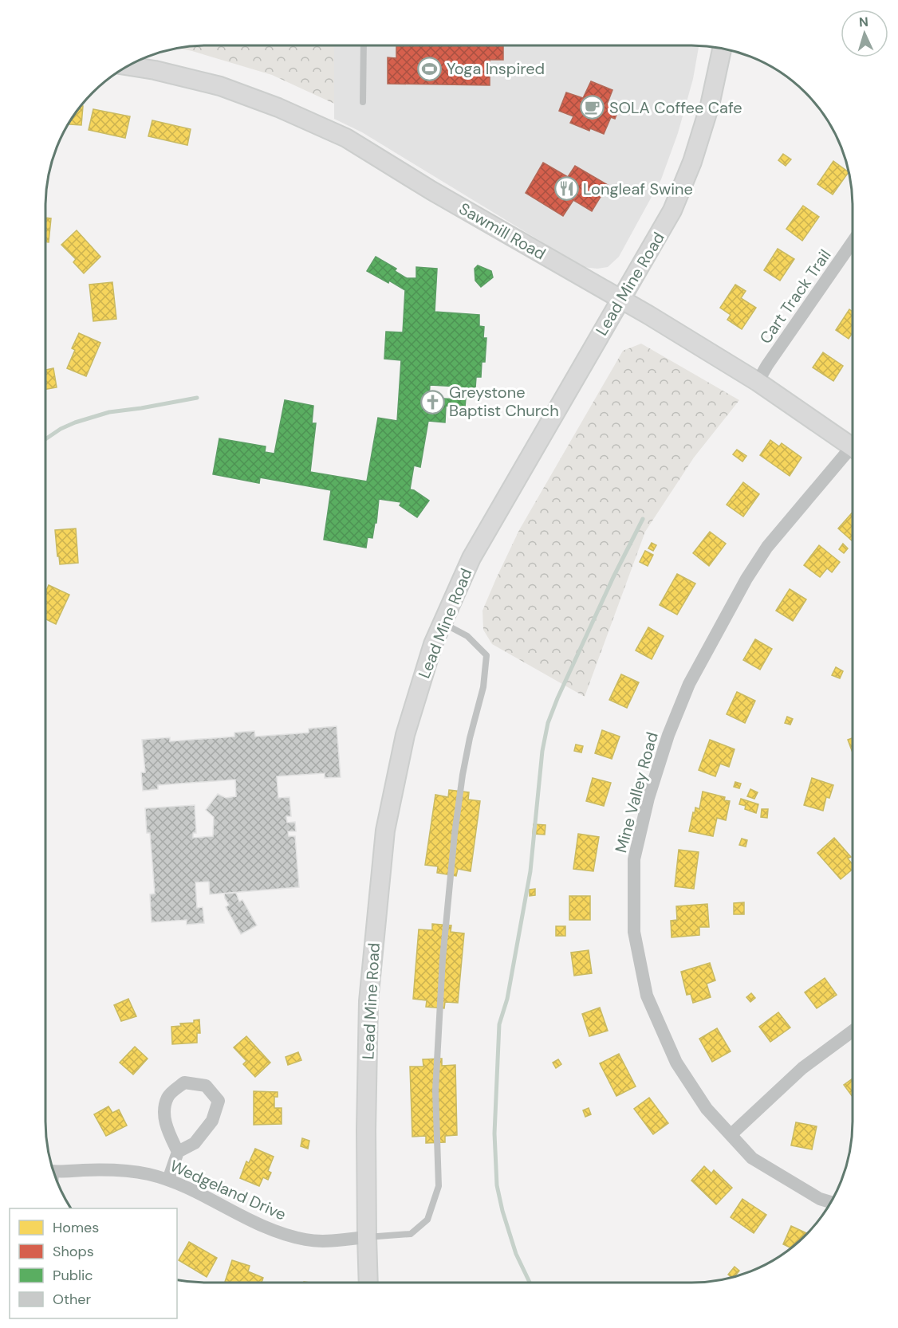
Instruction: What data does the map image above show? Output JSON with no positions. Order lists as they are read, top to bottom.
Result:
{
  "streets": {
    "main road": ["Sawmill Road", "Lead Mine Road"],
    "street": ["Cart Track Trail", "Mine Valley Road", "Wedgeland Drive"]
  },
  "crossings": [
    ["Sawmill Road", "Lead Mine Road"],
    ["Sawmill Road", "Cart Track Trail"],
    ["Lead Mine Road", "Wedgeland Drive"]
  ],
  "places": {
    "sports": ["Yoga Inspired"],
    "cafe": ["SOLA Coffee Cafe"],
    "restaurant": ["Longleaf Swine"],
    "church": ["Greystone Baptist Church"]
  },
  "legend": [
    "Homes",
    "Shops",
    "Public",
    "Other"
  ],
  "north": "top"
}
